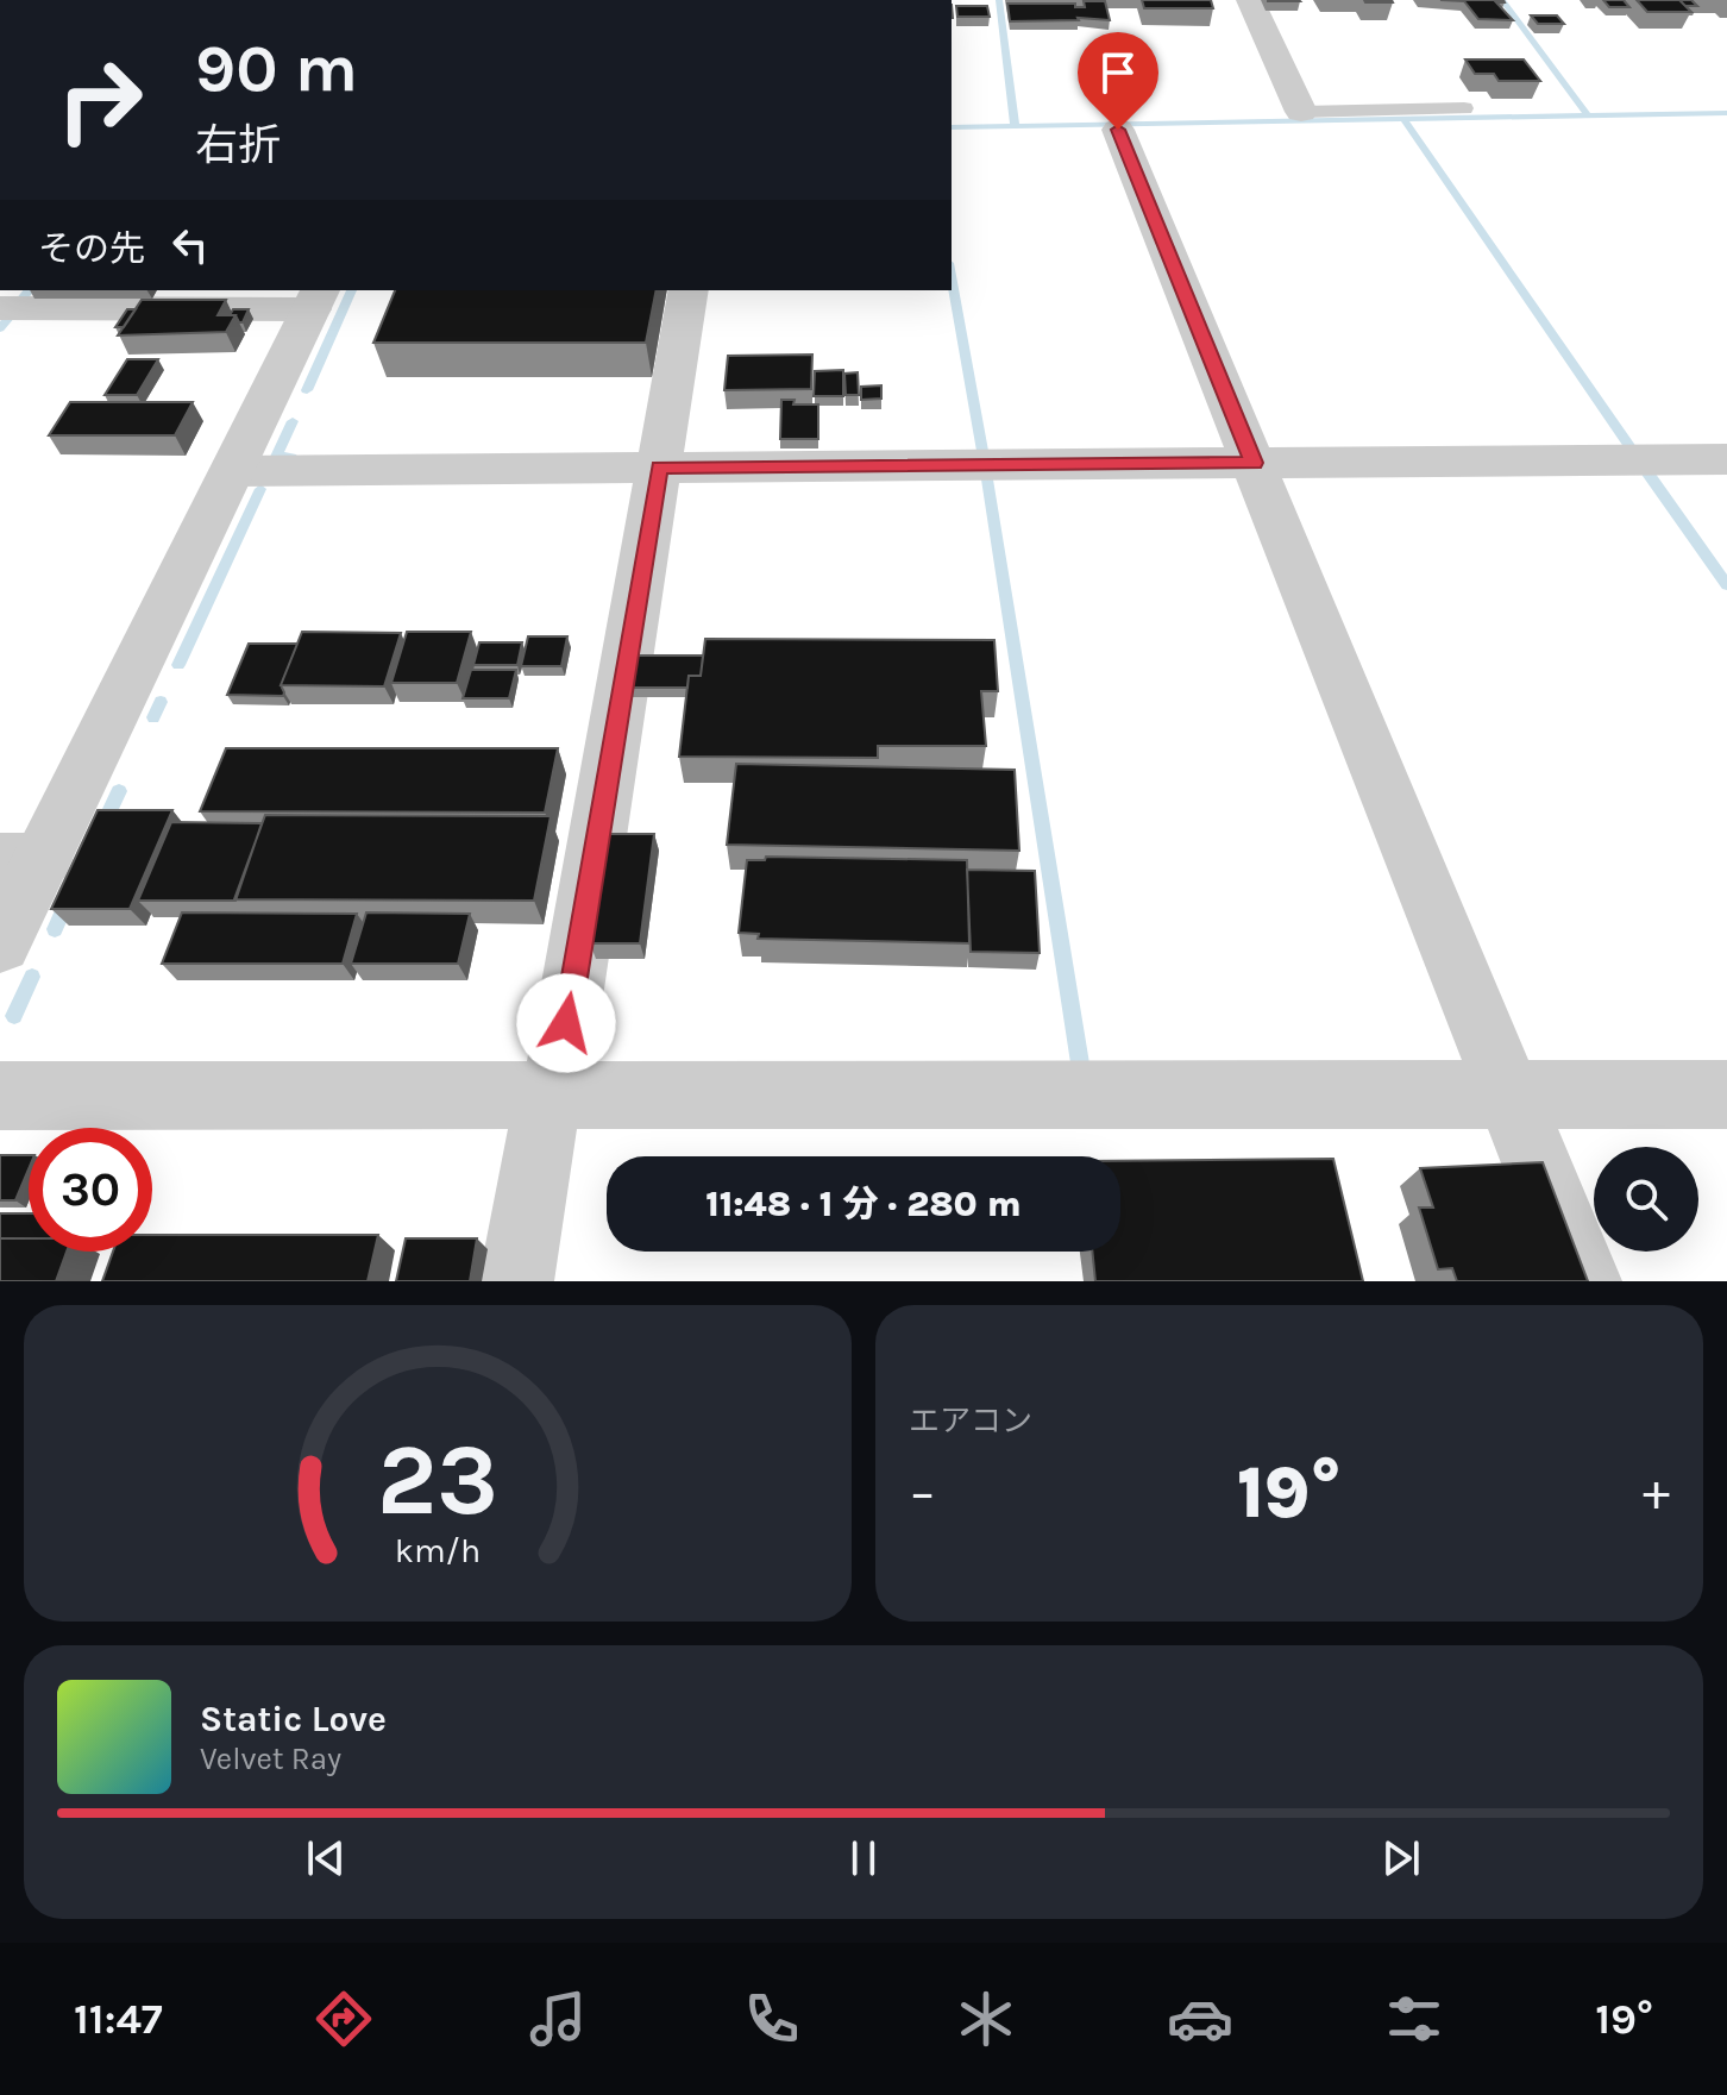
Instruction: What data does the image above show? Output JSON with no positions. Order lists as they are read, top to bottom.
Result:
{
  "page": {
    "turn": ["90 m", "右折"],
    "then": "その先",
    "limit": "30",
    "trip": "11:48 · 1 分 · 280 m",
    "tile": "エアコン",
    "heat": ["−", "19°", "+"],
    "song": ["Static Love", "Velvet Ray"],
    "tabs": ["11:47", "19°"],
    "gauge": ["23", "km/h"]
  }
}
